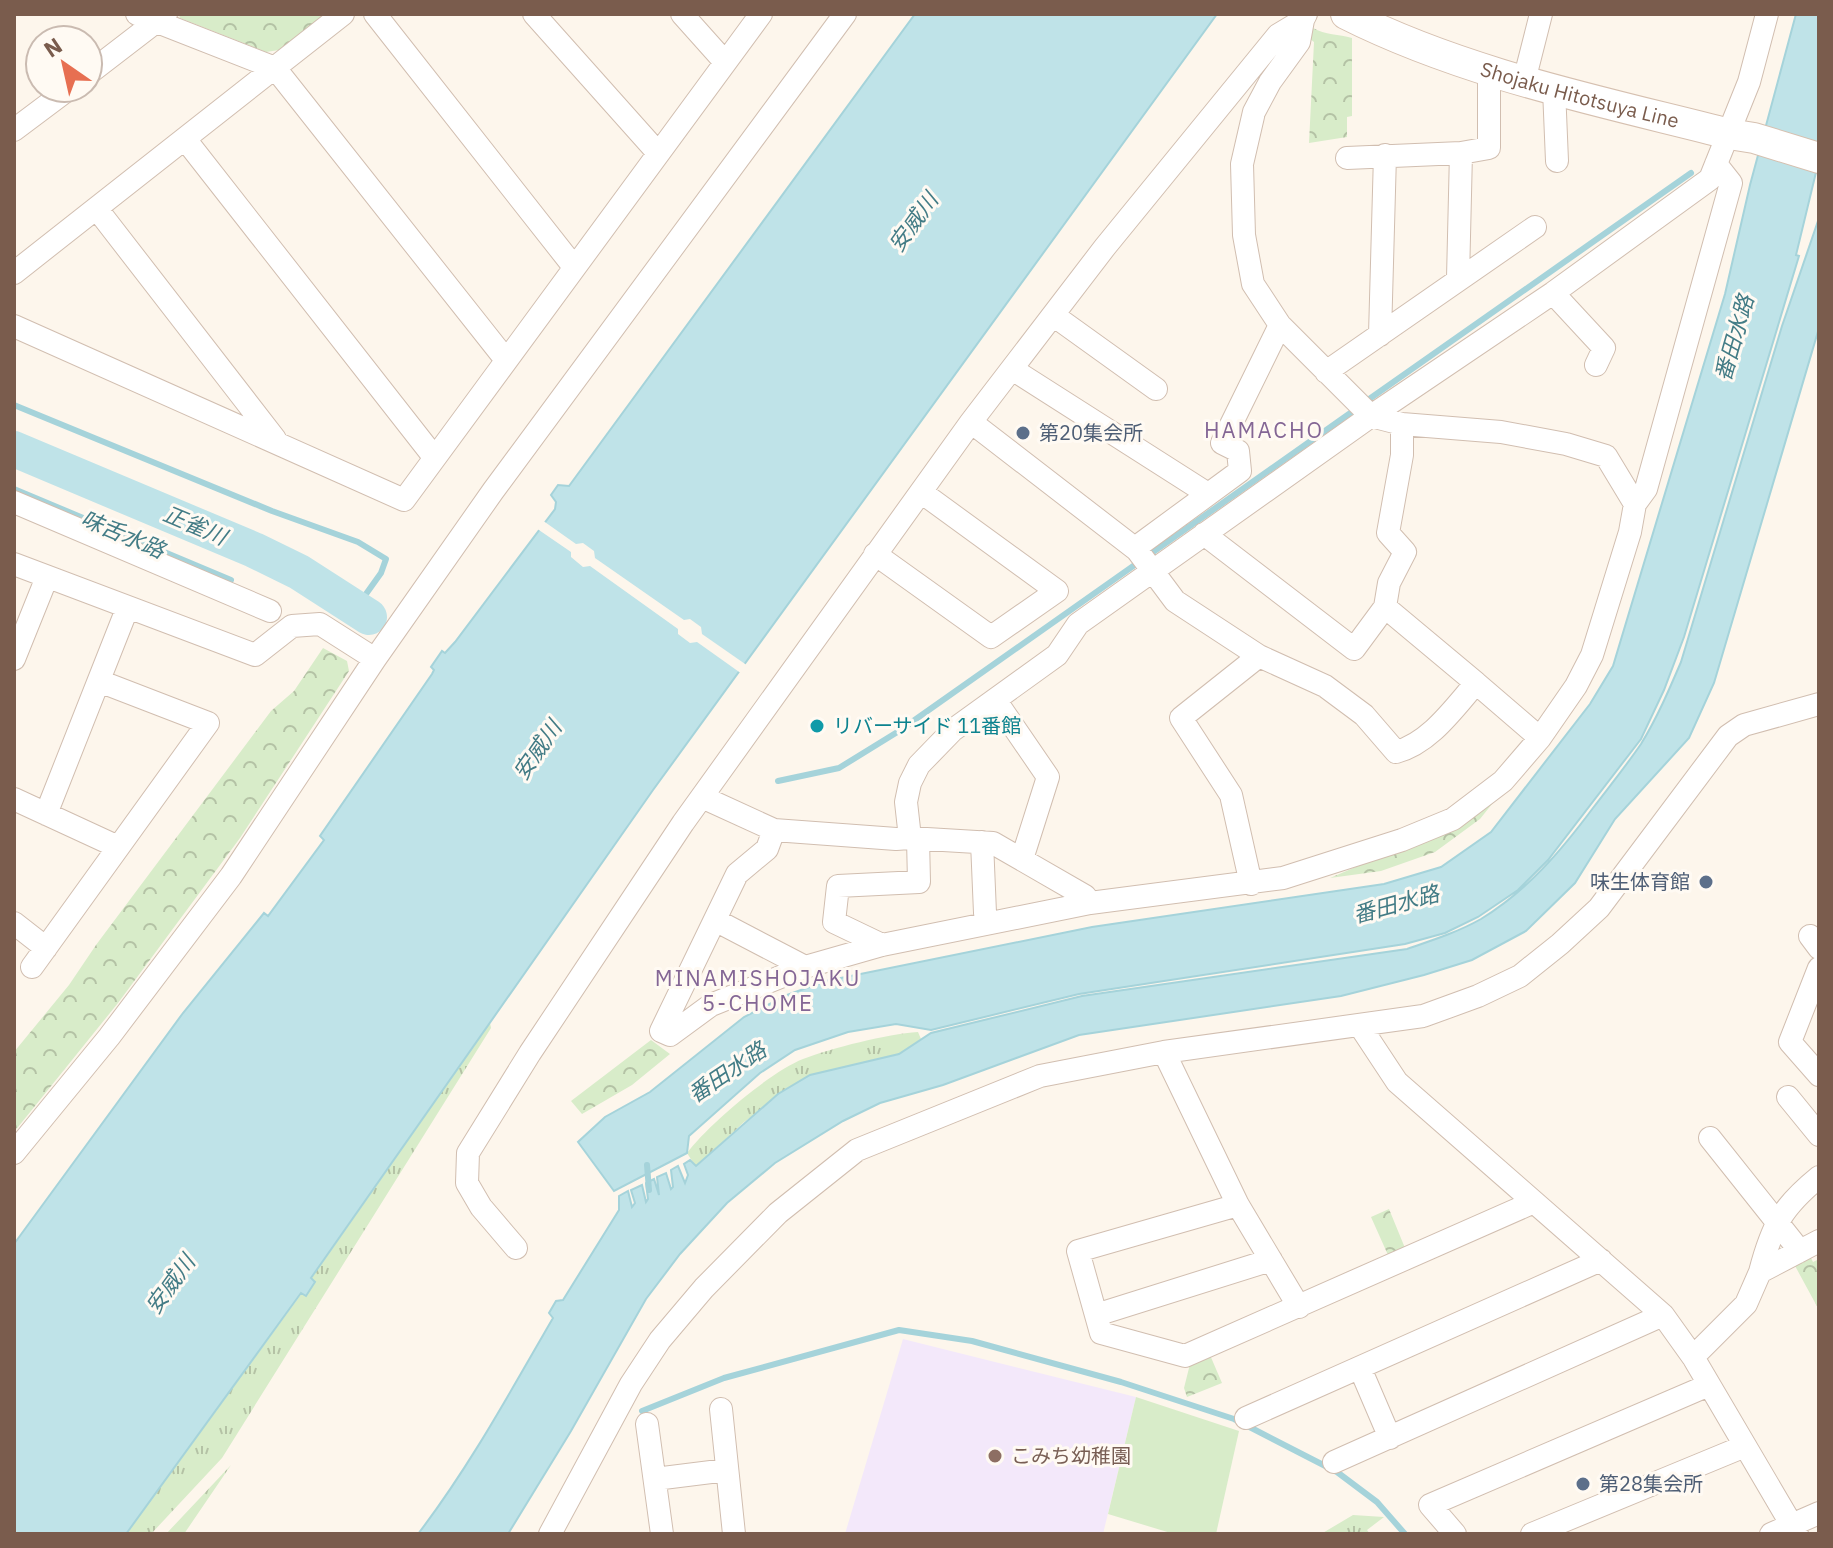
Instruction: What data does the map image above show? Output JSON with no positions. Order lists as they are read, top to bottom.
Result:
{
  "streets": {
    "main road": ["Shojaku Hitotsuya Line"]
  },
  "districts": ["HAMACHO", "MINAMISHOJAKU 5-CHOME"],
  "water": [
    "安威川",
    "番田水路",
    "正雀川",
    "味舌水路"
  ],
  "places": [
    "第20集会所",
    "リバーサイド 11番館",
    "味生体育館",
    "こみち幼稚園",
    "第28集会所"
  ],
  "north": "top left"
}
